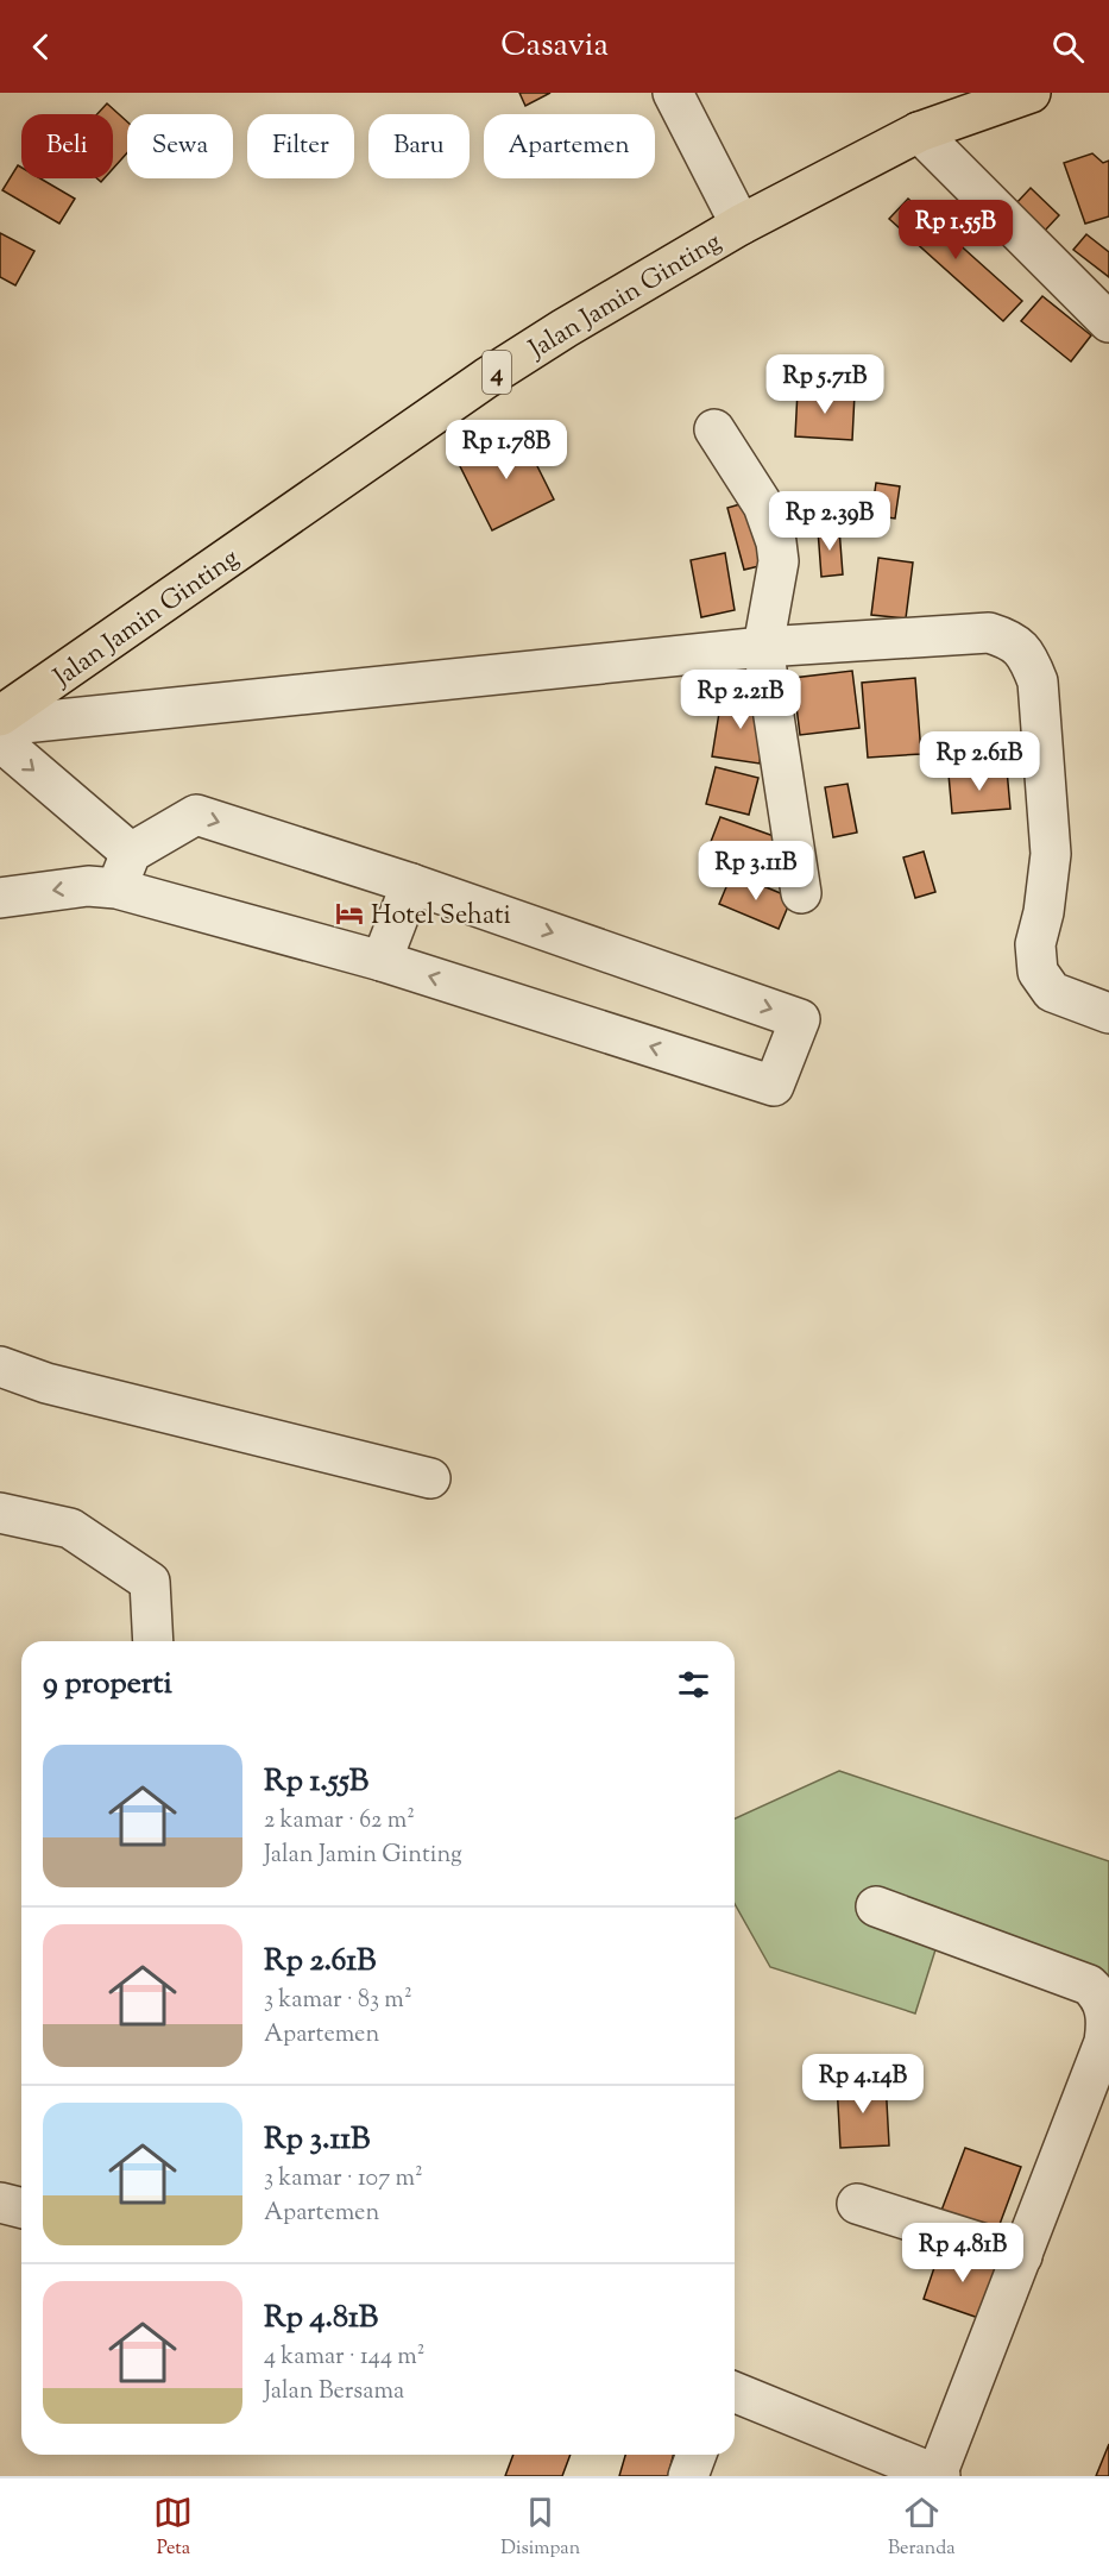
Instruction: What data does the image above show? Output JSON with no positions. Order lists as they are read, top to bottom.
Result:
{
  "streets": {
    "highway": ["Jalan Jamin Ginting", "4"]
  },
  "places": {
    "hotel": ["Hotel Sehati"]
  },
  "page": {
    "header": "Casavia",
    "chip": [
      "Beli",
      "Sewa",
      "Filter",
      "Baru",
      "Apartemen"
    ],
    "price": [
      "Rp 1.55B",
      "Rp 5.71B",
      "Rp 1.78B",
      "Rp 2.39B",
      "Rp 2.21B",
      "Rp 2.61B",
      "Rp 3.11B",
      "Rp 4.14B",
      "Rp 4.81B"
    ],
    "heading": "9 properti",
    "list": [
      {
        "name": "Rp 1.55B",
        "note": "2 kamar · 62 m² · Jalan Jamin Ginting"
      },
      {
        "name": "Rp 2.61B",
        "note": "3 kamar · 83 m² · Apartemen"
      },
      {
        "name": "Rp 3.11B",
        "note": "3 kamar · 107 m² · Apartemen"
      },
      {
        "name": "Rp 4.81B",
        "note": "4 kamar · 144 m² · Jalan Bersama"
      }
    ],
    "tabs": ["Peta", "Disimpan", "Beranda"]
  }
}
